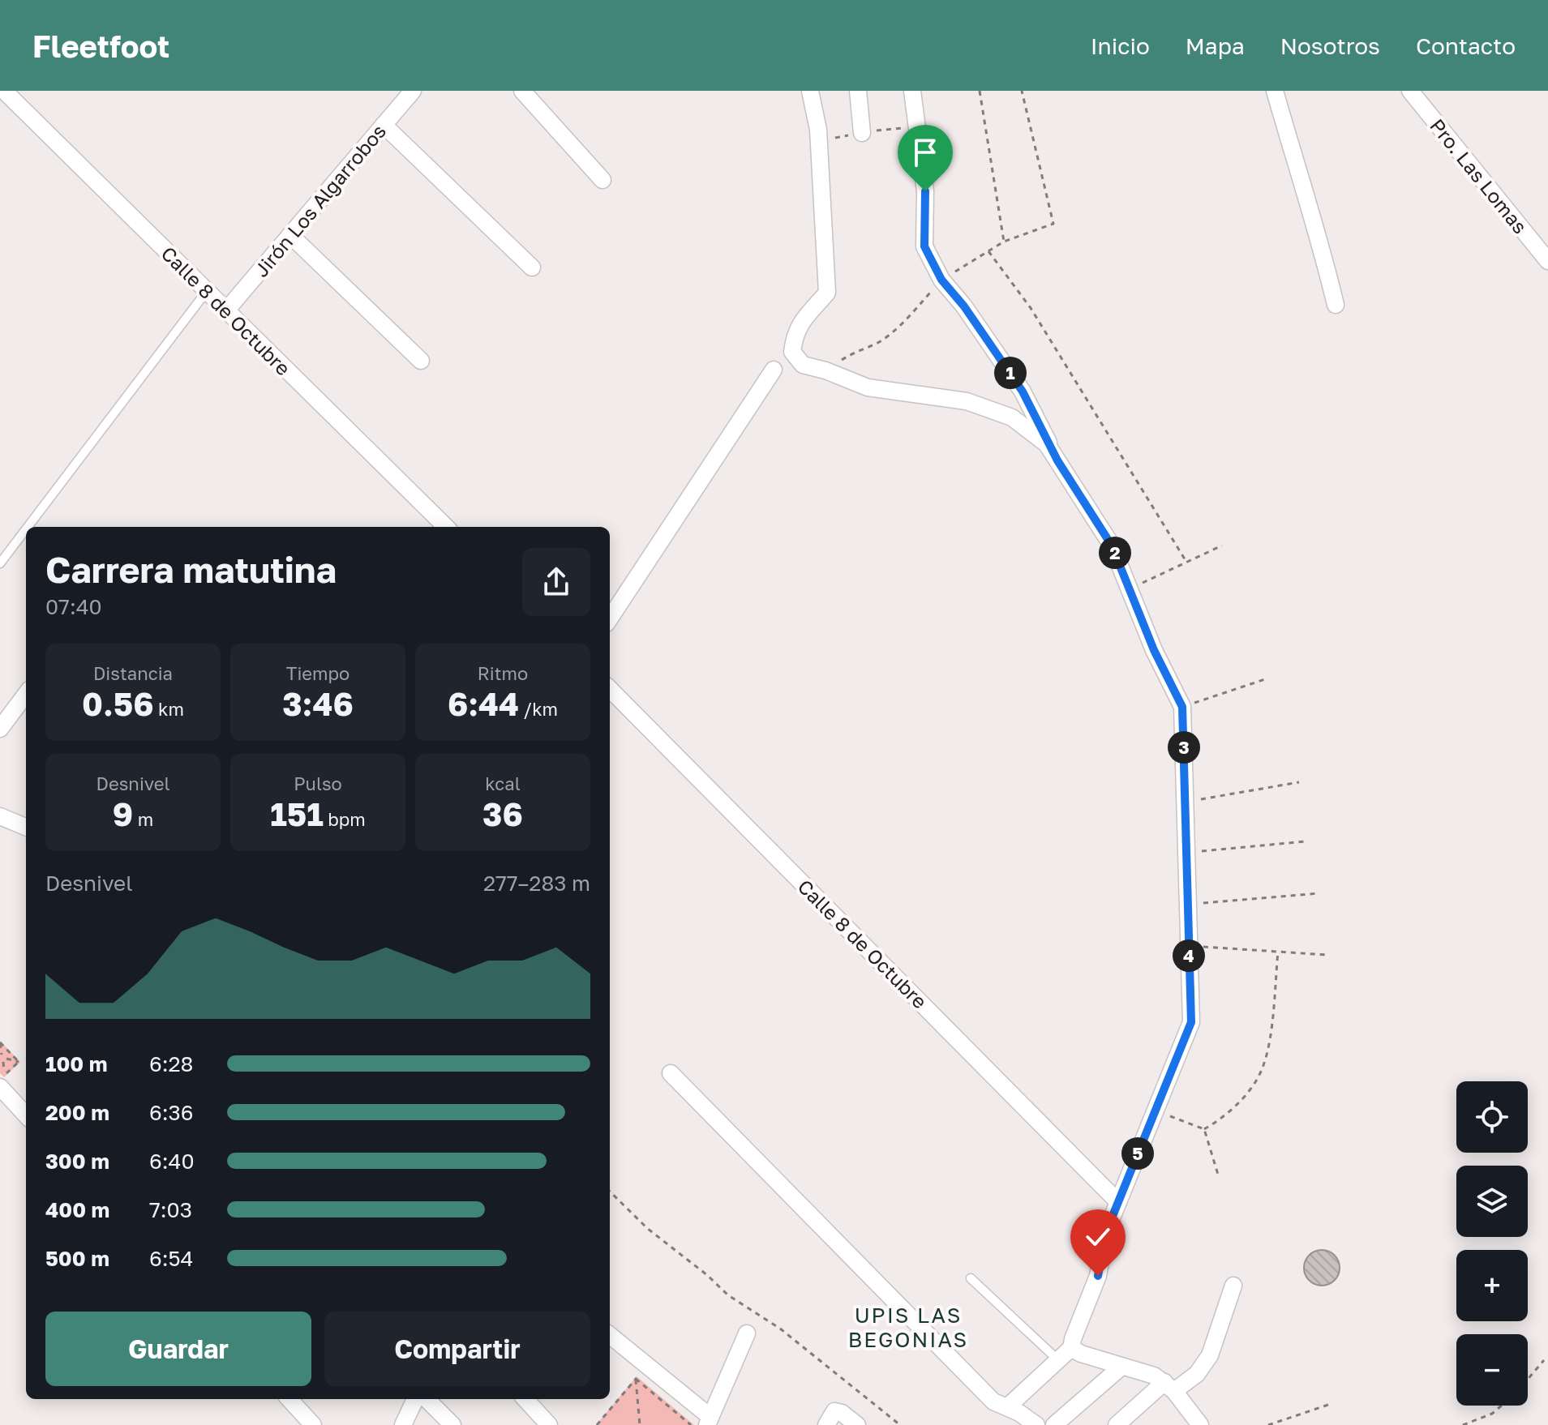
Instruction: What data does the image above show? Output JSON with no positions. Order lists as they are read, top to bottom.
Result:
{
  "streets": {
    "street": ["Pro. Las Lomas", "Jirón Los Algarrobos", "Calle 8 de Octubre"]
  },
  "crossings": [
    ["Jirón Los Algarrobos", "Calle 8 de Octubre"]
  ],
  "districts": ["UPIS LAS BEGONIAS"],
  "page": {
    "header": "Fleetfoot",
    "nav": [
      "Inicio",
      "Mapa",
      "Nosotros",
      "Contacto"
    ],
    "pins": [
      "1",
      "2",
      "3",
      "4",
      "5"
    ],
    "heading": ["Carrera matutina", "07:40"],
    "stats": [
      ["Distancia", "0.56 km"],
      ["Tiempo", "3:46"],
      ["Ritmo", "6:44 /km"],
      ["Desnivel", "9 m"],
      ["Pulso", "151 bpm"],
      ["kcal", "36"]
    ],
    "chart": ["Desnivel", "277–283 m"],
    "list": [
      {
        "name": "100 m",
        "note": "6:28"
      },
      {
        "name": "200 m",
        "note": "6:36"
      },
      {
        "name": "300 m",
        "note": "6:40"
      },
      {
        "name": "400 m",
        "note": "7:03"
      },
      {
        "name": "500 m",
        "note": "6:54"
      }
    ],
    "map_buttons": ["+", "−"],
    "buttons": ["Guardar", "Compartir"]
  }
}
